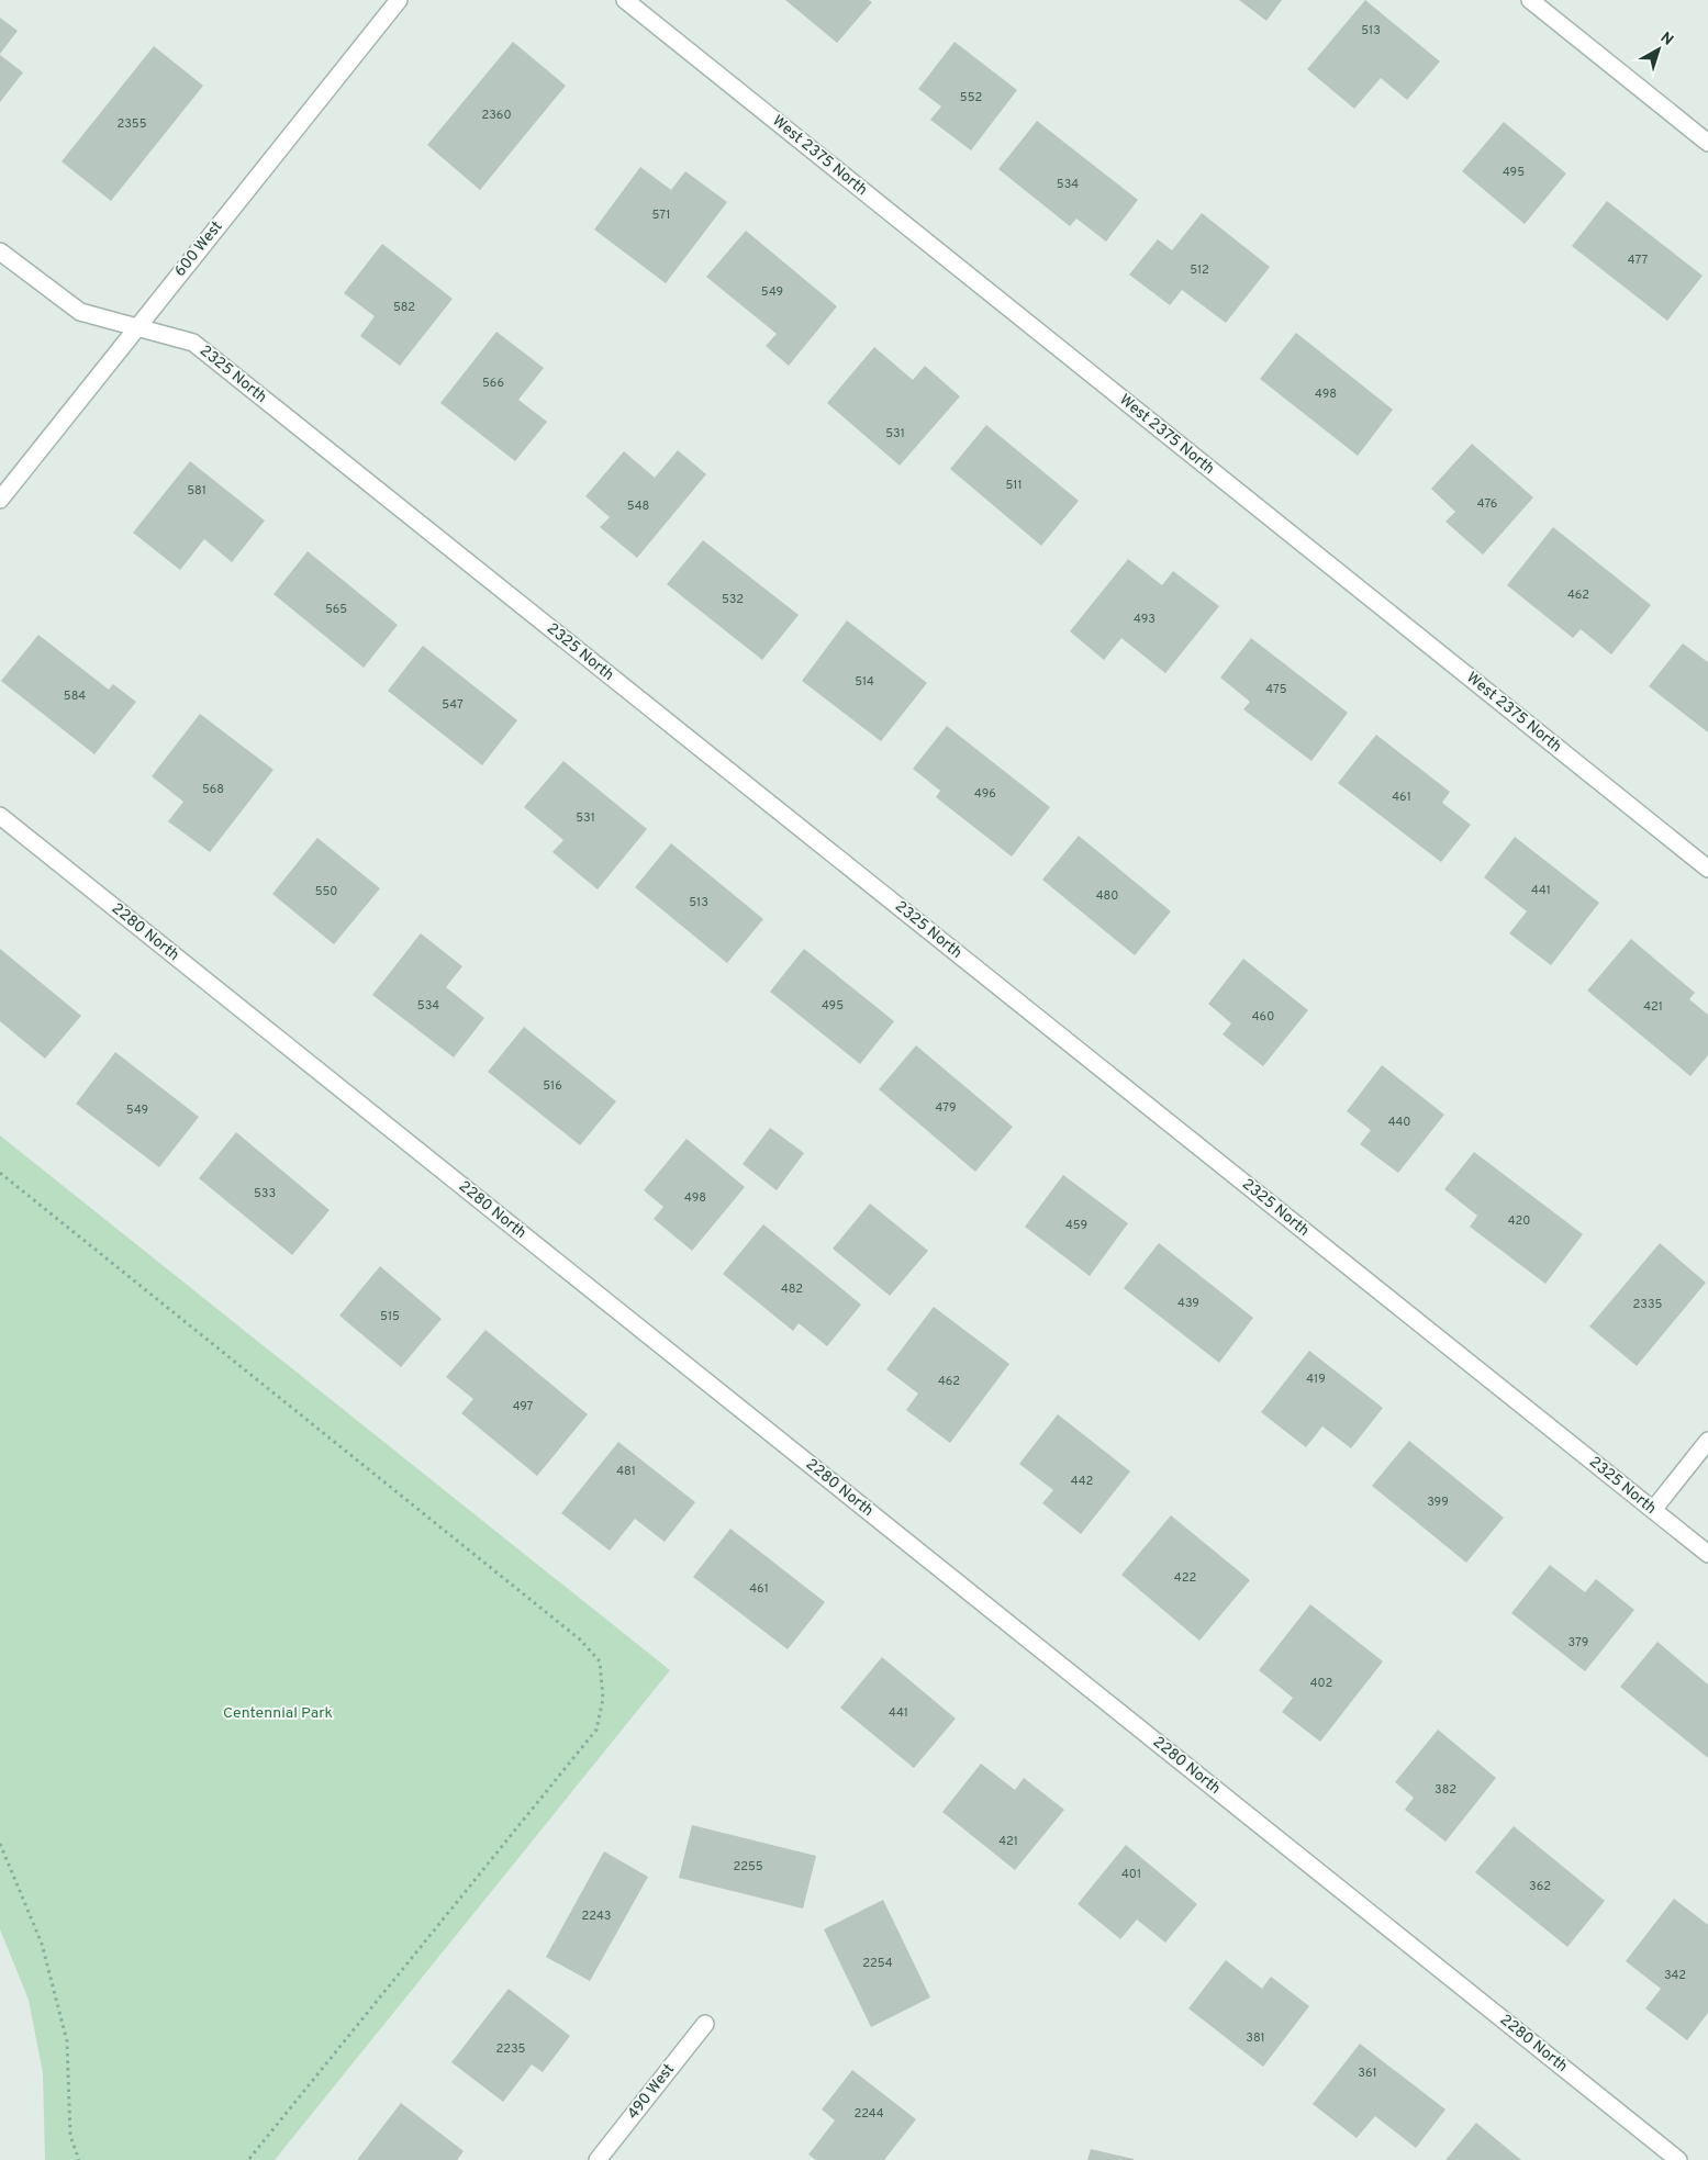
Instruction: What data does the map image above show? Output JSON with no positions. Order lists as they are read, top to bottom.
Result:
{
  "streets": {
    "street": [
      "West 2375 North",
      "600 West",
      "2325 North",
      "2280 North",
      "490 West"
    ]
  },
  "crossings": [
    ["600 West", "2325 North"]
  ],
  "parks": ["Centennial Park"],
  "house_numbers": [
    "513",
    "552",
    "2360",
    "2355",
    "495",
    "534",
    "571",
    "477",
    "512",
    "549",
    "582",
    "566",
    "498",
    "531",
    "511",
    "581",
    "476",
    "548",
    "462",
    "532",
    "565",
    "493",
    "514",
    "475",
    "584",
    "547",
    "568",
    "496",
    "461",
    "531",
    "441",
    "550",
    "480",
    "513",
    "534",
    "495",
    "421",
    "460",
    "516",
    "479",
    "549",
    "440",
    "533",
    "498",
    "420",
    "459",
    "482",
    "439",
    "2335",
    "515",
    "419",
    "462",
    "497",
    "481",
    "442",
    "399",
    "422",
    "461",
    "379",
    "402",
    "441",
    "382",
    "421",
    "2255",
    "401",
    "362",
    "2243",
    "2254",
    "342",
    "381",
    "2235",
    "361",
    "2244"
  ],
  "north": "top right"
}
